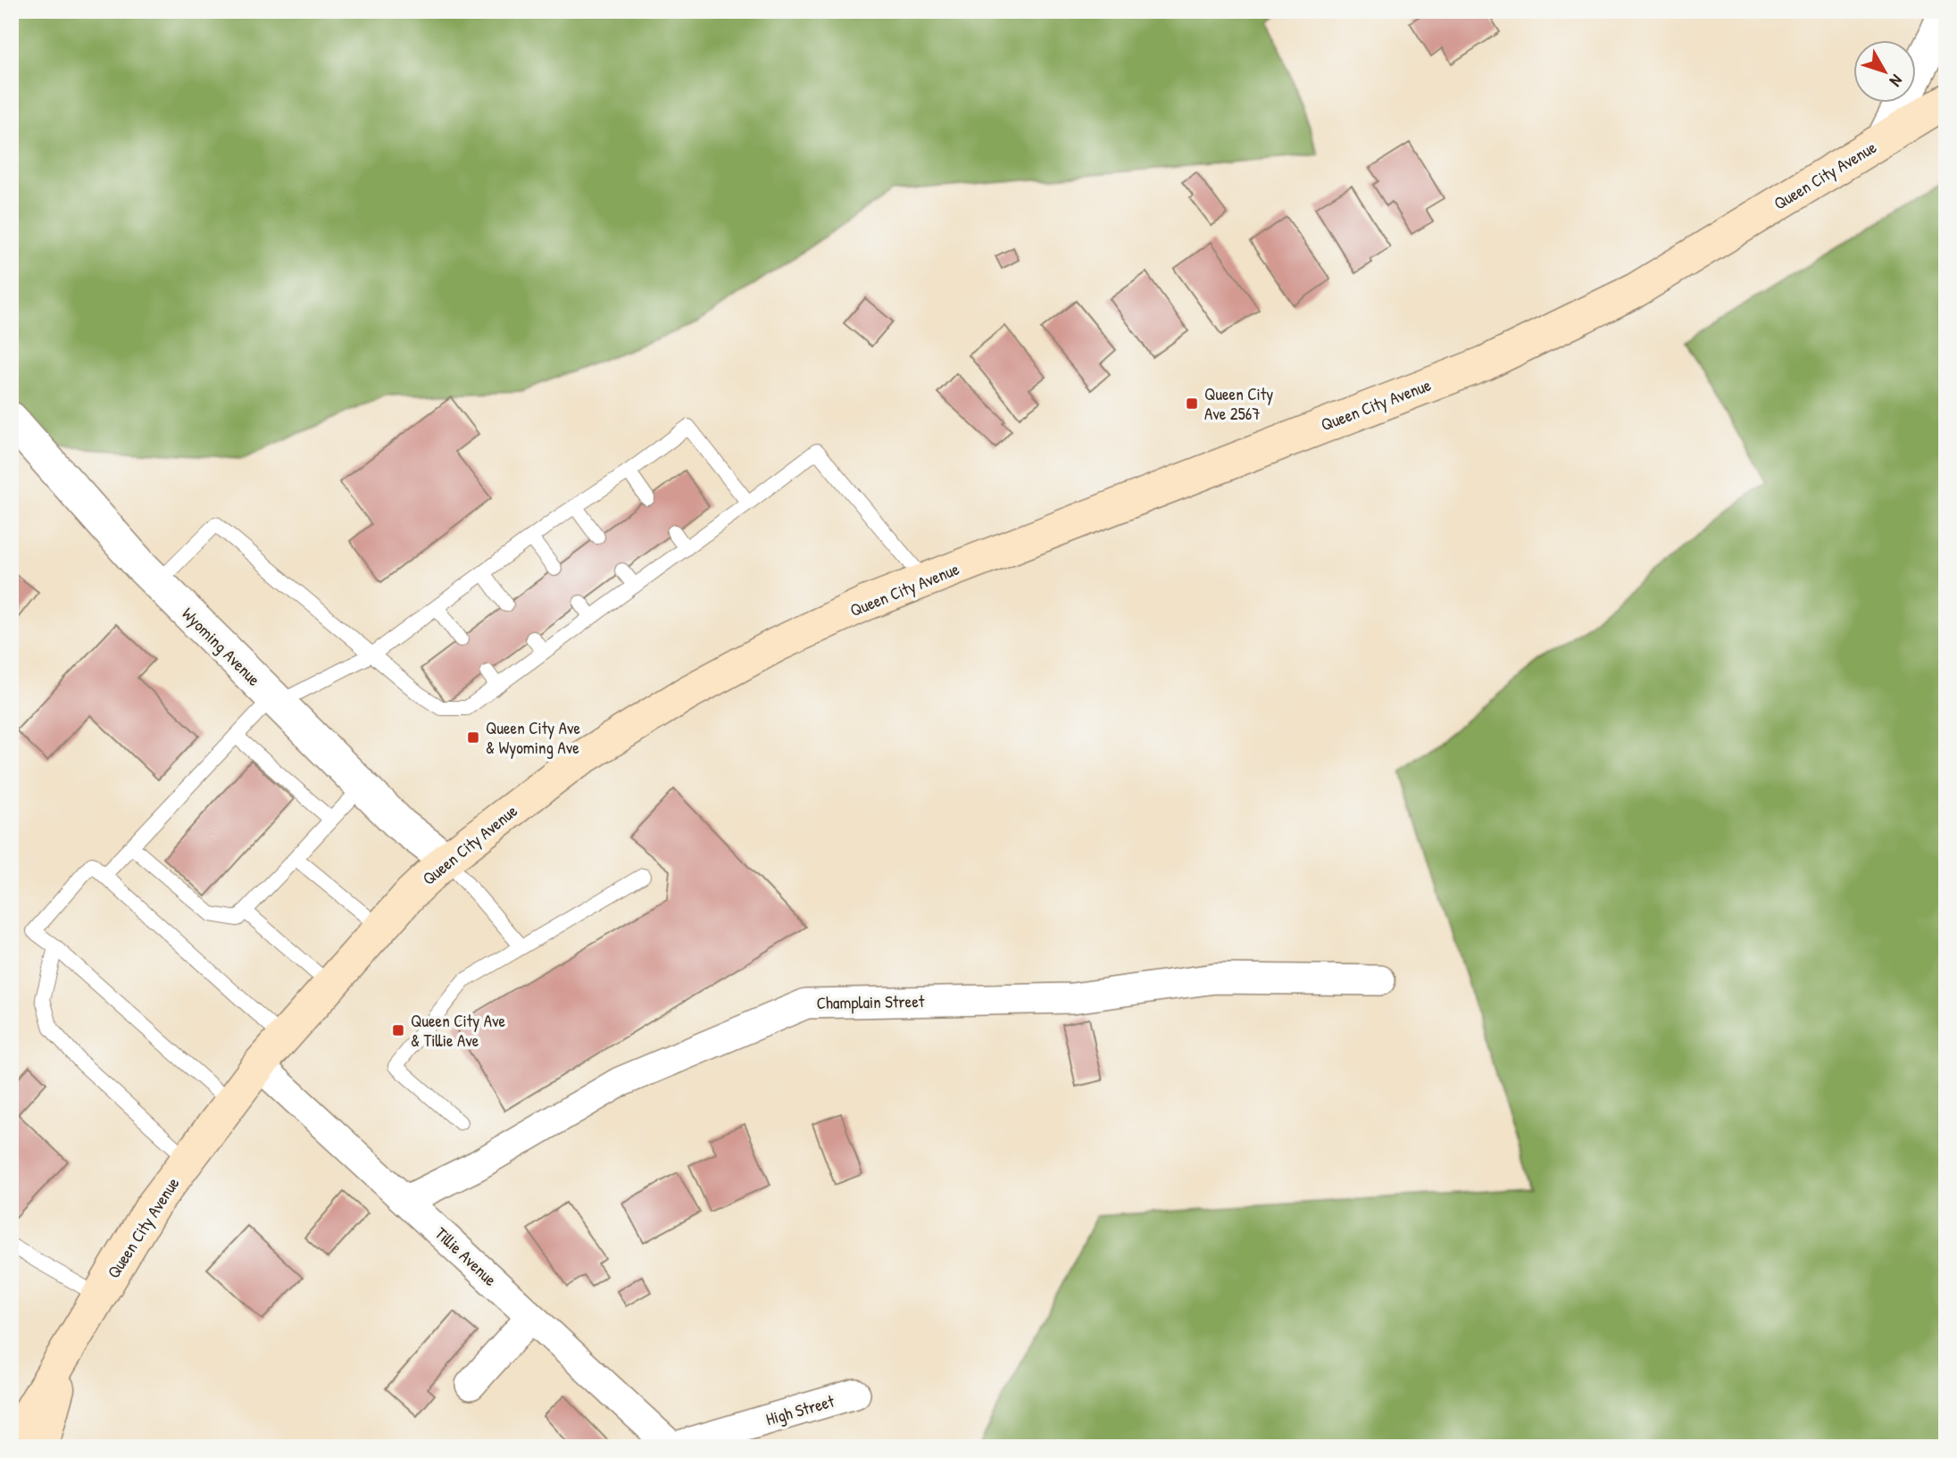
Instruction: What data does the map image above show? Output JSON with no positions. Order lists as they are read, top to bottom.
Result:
{
  "streets": {
    "main road": ["Queen City Avenue"],
    "street": [
      "Wyoming Avenue",
      "Champlain Street",
      "Tillie Avenue",
      "High Street"
    ]
  },
  "crossings": [
    ["Queen City Avenue", "Wyoming Avenue"],
    ["Queen City Avenue", "Tillie Avenue"],
    ["Champlain Street", "Tillie Avenue"],
    ["Tillie Avenue", "High Street"]
  ],
  "places": {
    "transit": ["Queen City Ave 2567", "Queen City Ave & Wyoming Ave", "Queen City Ave & Tillie Ave"]
  },
  "north": "bottom right"
}
